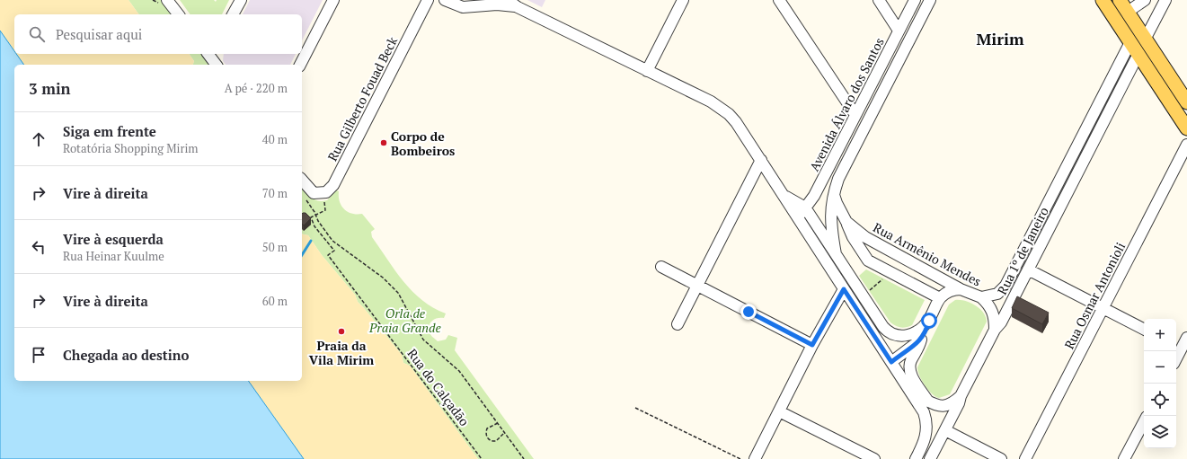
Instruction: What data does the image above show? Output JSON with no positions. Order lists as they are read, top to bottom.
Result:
{
  "streets": {
    "street": [
      "Rua Gilberto Fouad Beck",
      "Avenida Álvaro dos Santos",
      "Rua 1º de Janeiro",
      "Rua Armênio Mendes",
      "Rua Osmar Antonioli"
    ],
    "path": ["Rua do Calçadão"]
  },
  "crossings": [
    ["Avenida Álvaro dos Santos", "Rua Armênio Mendes"],
    ["Rua 1º de Janeiro", "Rua Armênio Mendes"]
  ],
  "districts": ["Mirim"],
  "parks": ["Orla de Praia Grande"],
  "places": ["Corpo de Bombeiros", "Praia da Vila Mirim"],
  "page": {
    "search": "Pesquisar aqui",
    "heading": ["3 min", "A pé · 220 m"],
    "list": [
      ["Siga em frente", "Rotatória Shopping Mirim", "40 m"],
      ["Vire à direita", "70 m"],
      ["Vire à esquerda", "Rua Heinar Kuulme", "50 m"],
      ["Vire à direita", "60 m"],
      "Chegada ao destino"
    ],
    "map_buttons": ["+", "−"]
  }
}
